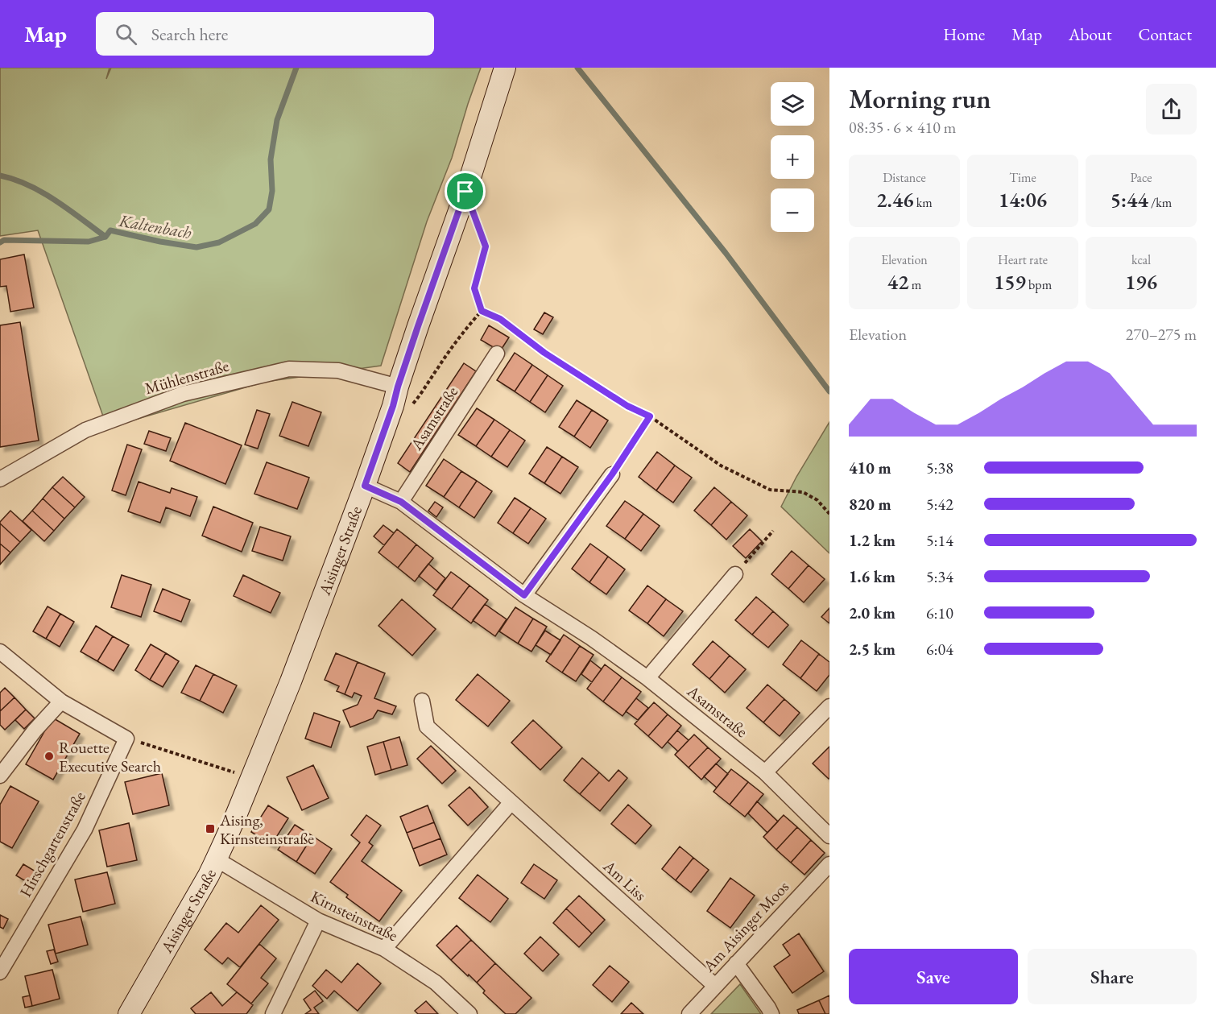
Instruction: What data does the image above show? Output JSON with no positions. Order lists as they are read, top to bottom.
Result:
{
  "streets": {
    "main road": ["Aisinger Straße"],
    "street": [
      "Mühlenstraße",
      "Asamstraße",
      "Hirschgartenstraße",
      "Am Liss",
      "Kirnsteinstraße",
      "Am Aisinger Moos"
    ]
  },
  "crossings": [
    ["Mühlenstraße", "Aisinger Straße"],
    ["Asamstraße", "Aisinger Straße"],
    ["Aisinger Straße", "Kirnsteinstraße"],
    ["Am Liss", "Am Aisinger Moos"]
  ],
  "water": ["Kaltenbach"],
  "places": {
    "other": ["Rouette Executive Search"],
    "transit": ["Aising, Kirnsteinstraße"]
  },
  "page": {
    "header": "Map",
    "search": "Search here",
    "nav": [
      "Home",
      "Map",
      "About",
      "Contact"
    ],
    "heading": ["Morning run", "08:35 · 6 × 410 m"],
    "map_buttons": ["+", "−"],
    "stats": [
      ["Distance", "2.46 km"],
      ["Time", "14:06"],
      ["Pace", "5:44 /km"],
      ["Elevation", "42 m"],
      ["Heart rate", "159 bpm"],
      ["kcal", "196"]
    ],
    "chart": ["Elevation", "270–275 m"],
    "list": [
      {
        "name": "410 m",
        "note": "5:38"
      },
      {
        "name": "820 m",
        "note": "5:42"
      },
      {
        "name": "1.2 km",
        "note": "5:14"
      },
      {
        "name": "1.6 km",
        "note": "5:34"
      },
      {
        "name": "2.0 km",
        "note": "6:10"
      },
      {
        "name": "2.5 km",
        "note": "6:04"
      }
    ],
    "buttons": ["Save", "Share"]
  }
}
